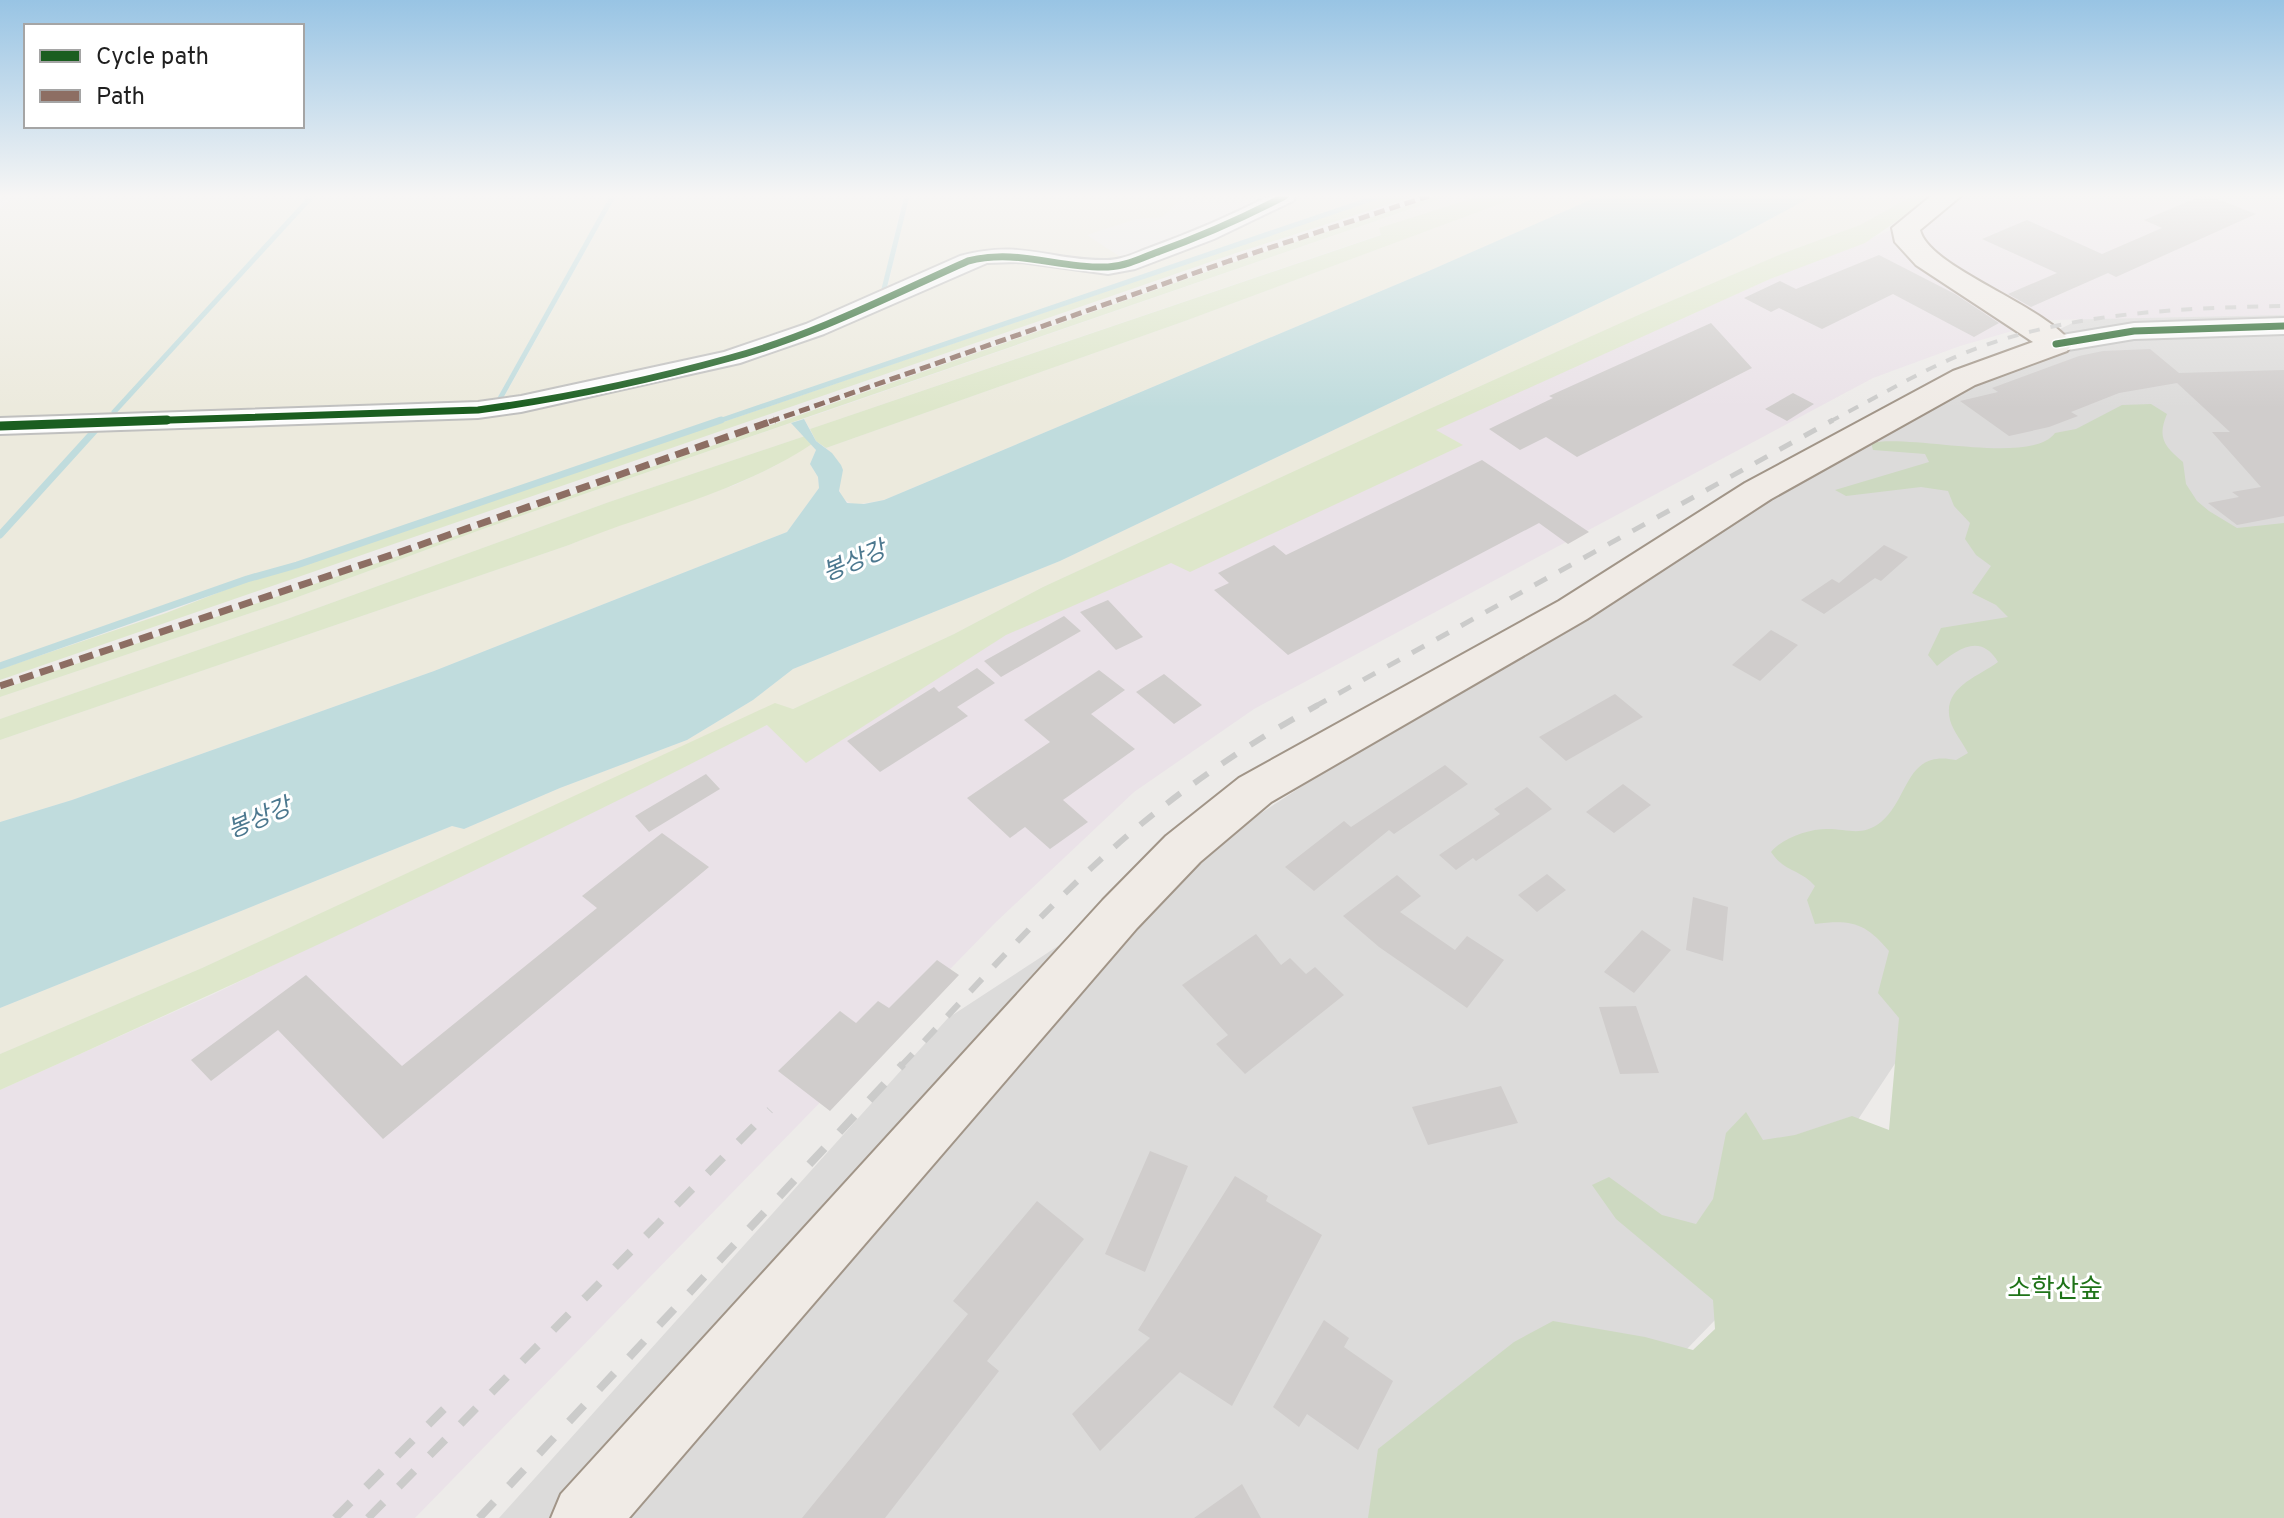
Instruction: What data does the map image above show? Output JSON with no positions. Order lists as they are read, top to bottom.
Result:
{
  "water": ["봉상강"],
  "parks": ["소학산숲"],
  "legend": ["Cycle path", "Path"]
}
